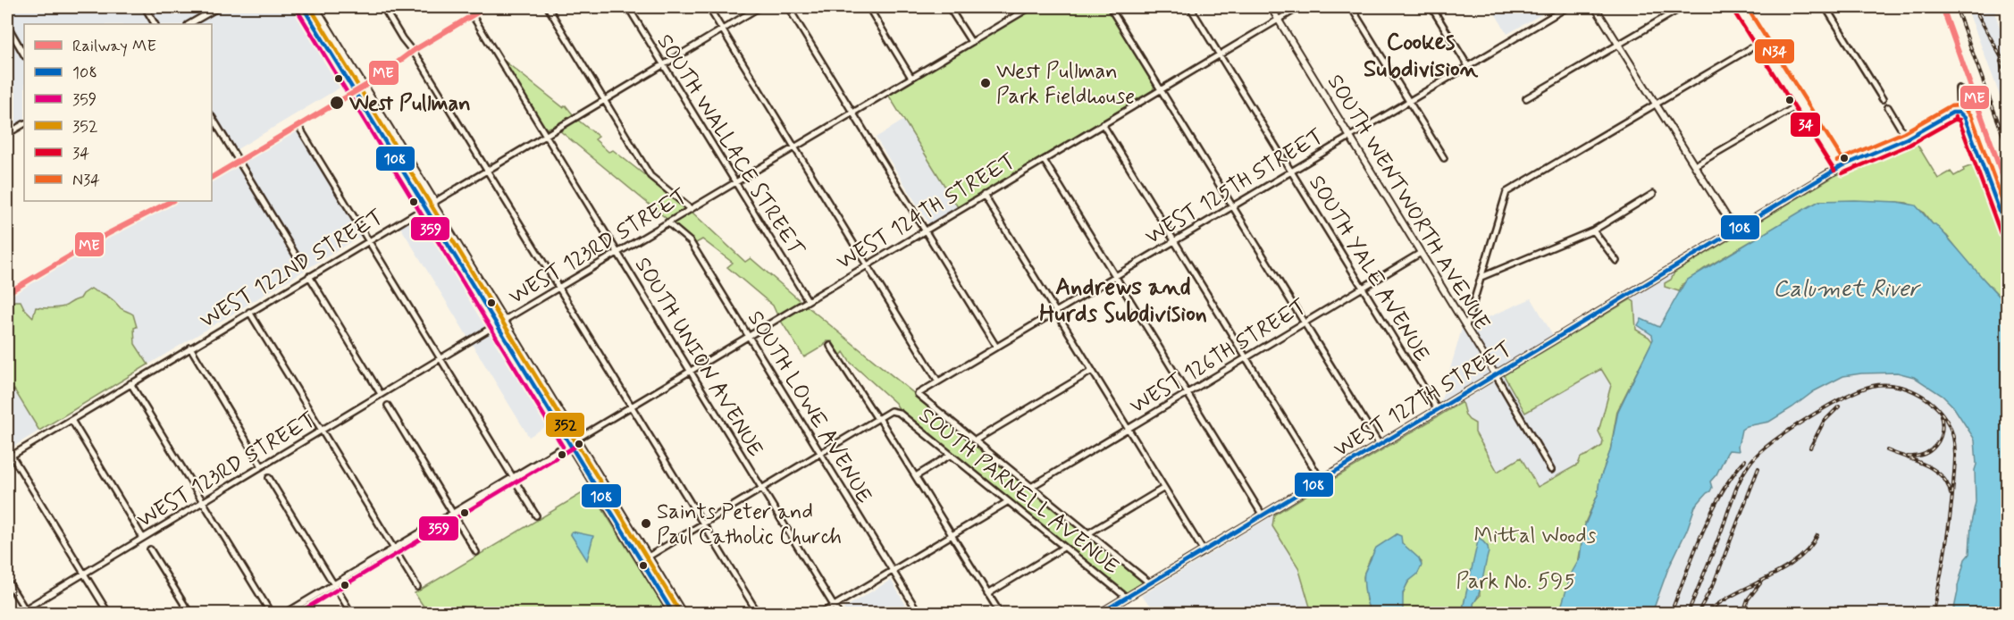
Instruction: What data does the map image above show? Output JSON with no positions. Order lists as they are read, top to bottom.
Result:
{
  "streets": {
    "main road": ["WEST 127TH STREET"],
    "street": [
      "SOUTH WALLACE STREET",
      "WEST 125TH STREET",
      "SOUTH WENTWORTH AVENUE",
      "WEST 124TH STREET",
      "WEST 123RD STREET",
      "WEST 122ND STREET",
      "SOUTH YALE AVENUE",
      "WEST 126TH STREET",
      "SOUTH UNION AVENUE",
      "SOUTH LOWE AVENUE",
      "SOUTH PARNELL AVENUE"
    ]
  },
  "crossings": [
    ["SOUTH WALLACE STREET", "WEST 124TH STREET"],
    ["SOUTH WALLACE STREET", "WEST 123RD STREET"],
    ["SOUTH WALLACE STREET", "WEST 122ND STREET"],
    ["WEST 125TH STREET", "SOUTH WENTWORTH AVENUE"],
    ["WEST 125TH STREET", "SOUTH YALE AVENUE"],
    ["WEST 125TH STREET", "SOUTH PARNELL AVENUE"],
    ["SOUTH WENTWORTH AVENUE", "WEST 124TH STREET"],
    ["SOUTH WENTWORTH AVENUE", "WEST 126TH STREET"],
    ["SOUTH WENTWORTH AVENUE", "WEST 127TH STREET"],
    ["WEST 124TH STREET", "SOUTH YALE AVENUE"],
    ["WEST 124TH STREET", "SOUTH UNION AVENUE"],
    ["WEST 124TH STREET", "SOUTH LOWE AVENUE"],
    ["WEST 124TH STREET", "SOUTH PARNELL AVENUE"],
    ["WEST 123RD STREET", "SOUTH UNION AVENUE"],
    ["WEST 123RD STREET", "SOUTH LOWE AVENUE"],
    ["WEST 123RD STREET", "SOUTH PARNELL AVENUE"],
    ["WEST 122ND STREET", "SOUTH UNION AVENUE"],
    ["WEST 122ND STREET", "SOUTH PARNELL AVENUE"],
    ["SOUTH YALE AVENUE", "WEST 126TH STREET"],
    ["SOUTH YALE AVENUE", "WEST 127TH STREET"],
    ["WEST 126TH STREET", "SOUTH PARNELL AVENUE"],
    ["WEST 127TH STREET", "SOUTH PARNELL AVENUE"]
  ],
  "districts": ["Cookes Subdivision", "Andrews and Hurds Subdivision"],
  "water": ["Calumet River"],
  "parks": ["Mittal Woods", "Park No. 595"],
  "places": ["West Pullman Park Fieldhouse", "West Pullman", "Saints Peter and Paul Catholic Church"],
  "lines": [
    "rail line ME",
    "transit line 108",
    "transit line 352",
    "transit line N34",
    "transit line 359",
    "transit line 34"
  ],
  "legend": [
    "Railway ME",
    "108",
    "359",
    "352",
    "34",
    "N34"
  ]
}
